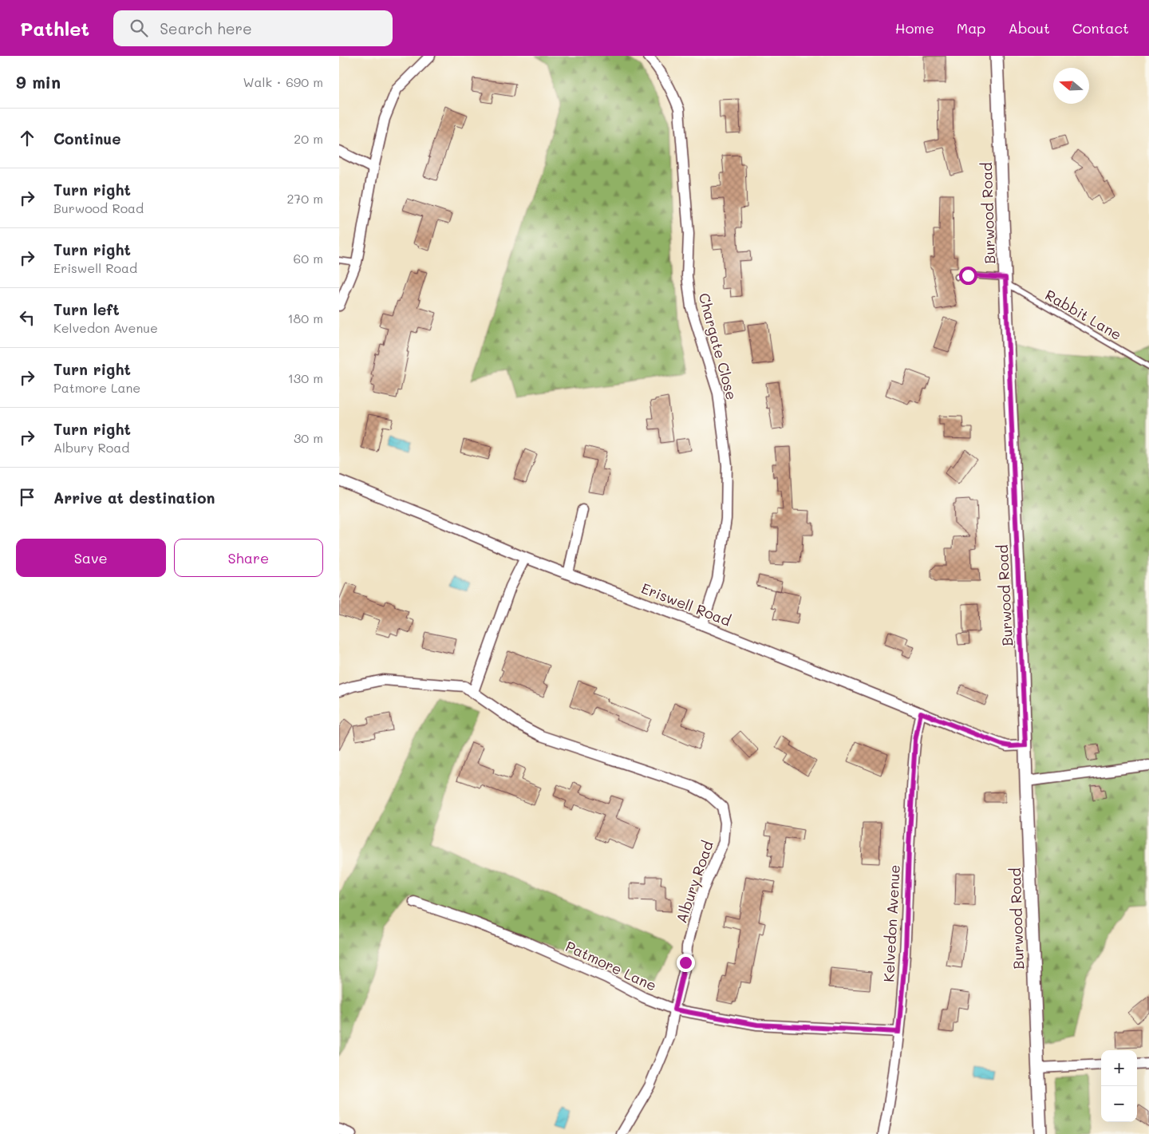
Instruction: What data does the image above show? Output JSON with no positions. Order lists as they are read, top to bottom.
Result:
{
  "streets": {
    "street": [
      "Burwood Road",
      "Chargate Close",
      "Eriswell Road",
      "Albury Road",
      "Kelvedon Avenue",
      "Patmore Lane"
    ],
    "lane": ["Rabbit Lane"]
  },
  "crossings": [
    ["Burwood Road", "Rabbit Lane"],
    ["Burwood Road", "Eriswell Road"],
    ["Chargate Close", "Eriswell Road"],
    ["Eriswell Road", "Kelvedon Avenue"],
    ["Albury Road", "Patmore Lane"],
    ["Kelvedon Avenue", "Patmore Lane"]
  ],
  "north": "left",
  "page": {
    "header": "Pathlet",
    "search": "Search here",
    "nav": [
      "Home",
      "Map",
      "About",
      "Contact"
    ],
    "heading": ["9 min", "Walk · 690 m"],
    "list": [
      ["Continue", "20 m"],
      ["Turn right", "Burwood Road", "270 m"],
      ["Turn right", "Eriswell Road", "60 m"],
      ["Turn left", "Kelvedon Avenue", "180 m"],
      ["Turn right", "Patmore Lane", "130 m"],
      ["Turn right", "Albury Road", "30 m"],
      "Arrive at destination"
    ],
    "buttons": ["Save", "Share"],
    "map_buttons": ["+", "−"]
  }
}
